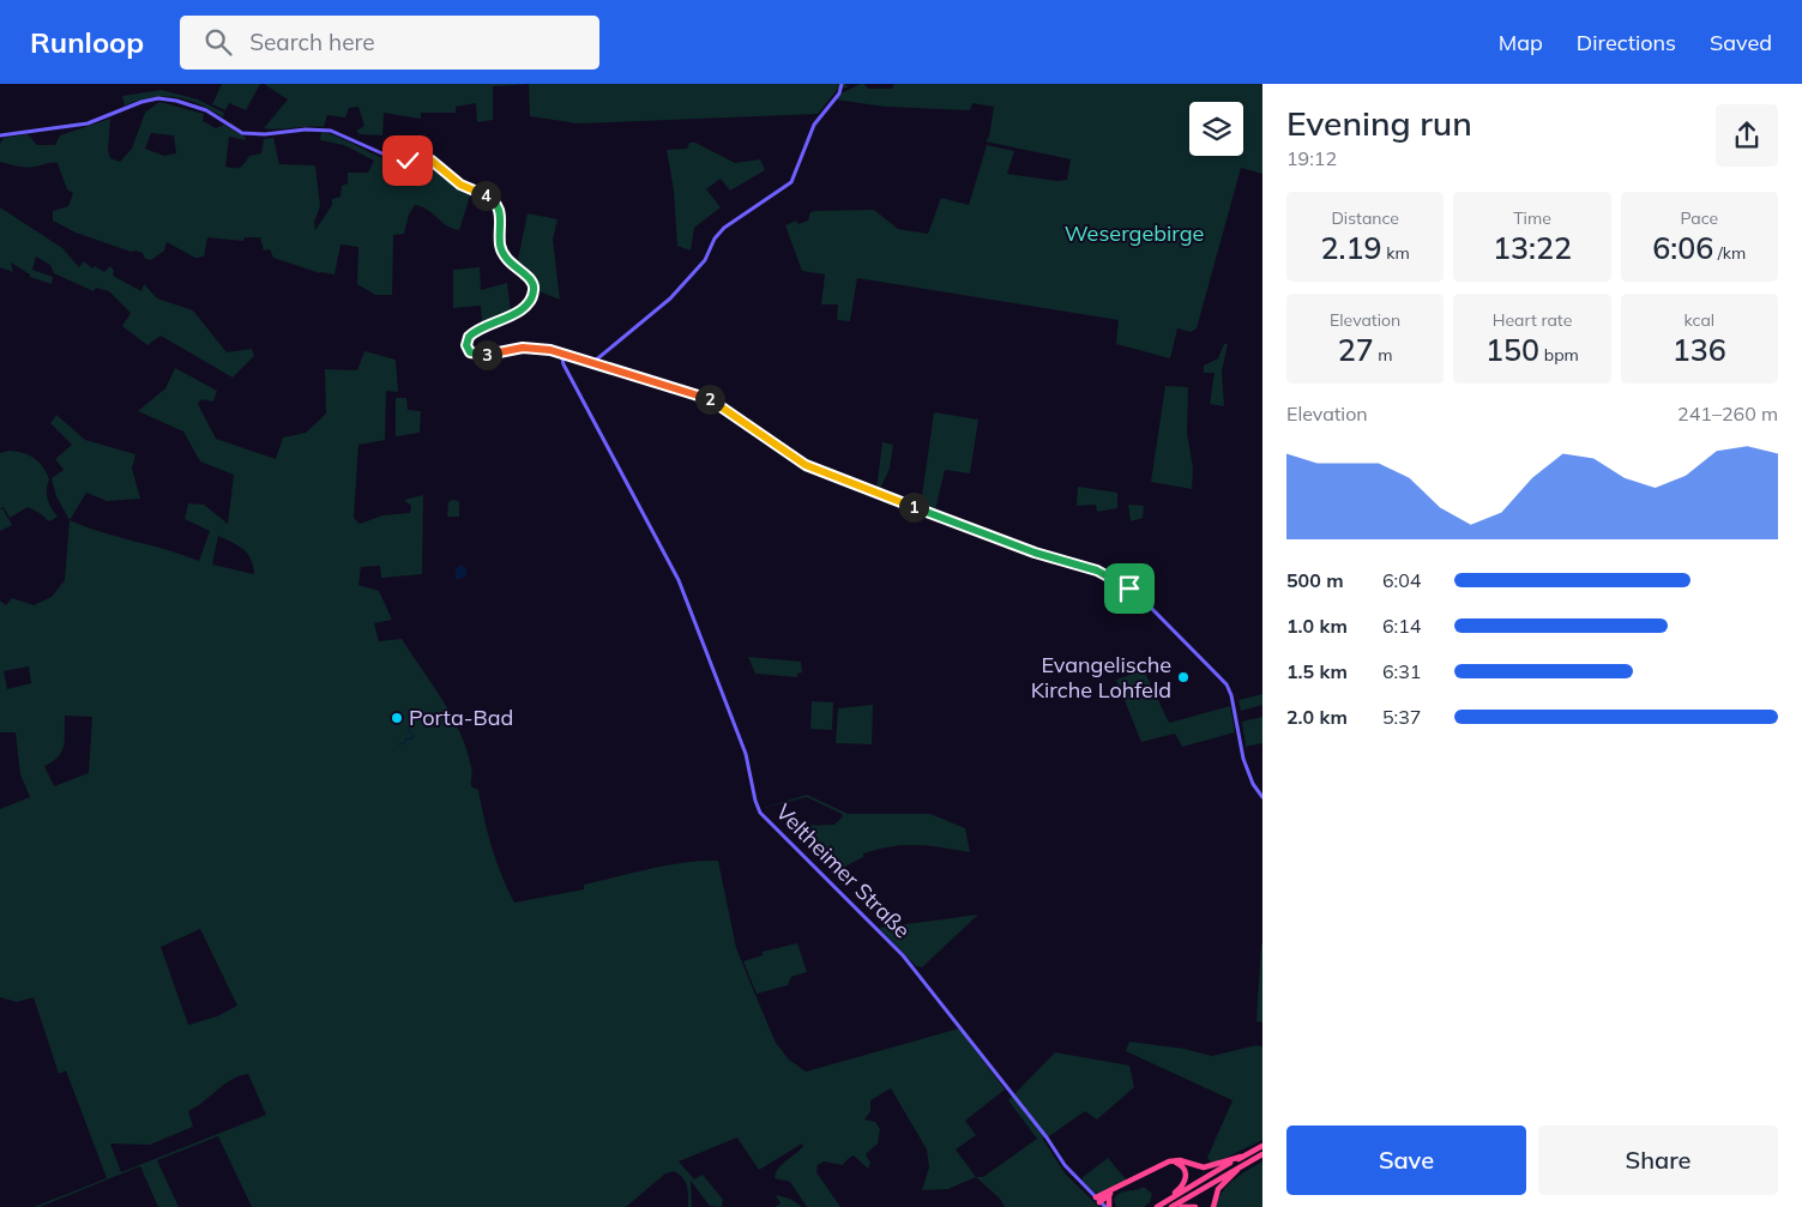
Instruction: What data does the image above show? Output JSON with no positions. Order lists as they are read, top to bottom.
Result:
{
  "streets": {
    "main road": ["Veltheimer Straße"]
  },
  "parks": ["Wesergebirge"],
  "places": ["Evangelische Kirche Lohfeld", "Porta-Bad"],
  "page": {
    "header": "Runloop",
    "search": "Search here",
    "nav": ["Map", "Directions", "Saved"],
    "heading": ["Evening run", "19:12"],
    "pins": [
      "4",
      "3",
      "2",
      "1"
    ],
    "stats": [
      ["Distance", "2.19 km"],
      ["Time", "13:22"],
      ["Pace", "6:06 /km"],
      ["Elevation", "27 m"],
      ["Heart rate", "150 bpm"],
      ["kcal", "136"]
    ],
    "chart": ["Elevation", "241–260 m"],
    "list": [
      {
        "name": "500 m",
        "note": "6:04"
      },
      {
        "name": "1.0 km",
        "note": "6:14"
      },
      {
        "name": "1.5 km",
        "note": "6:31"
      },
      {
        "name": "2.0 km",
        "note": "5:37"
      }
    ],
    "buttons": ["Save", "Share"]
  }
}
